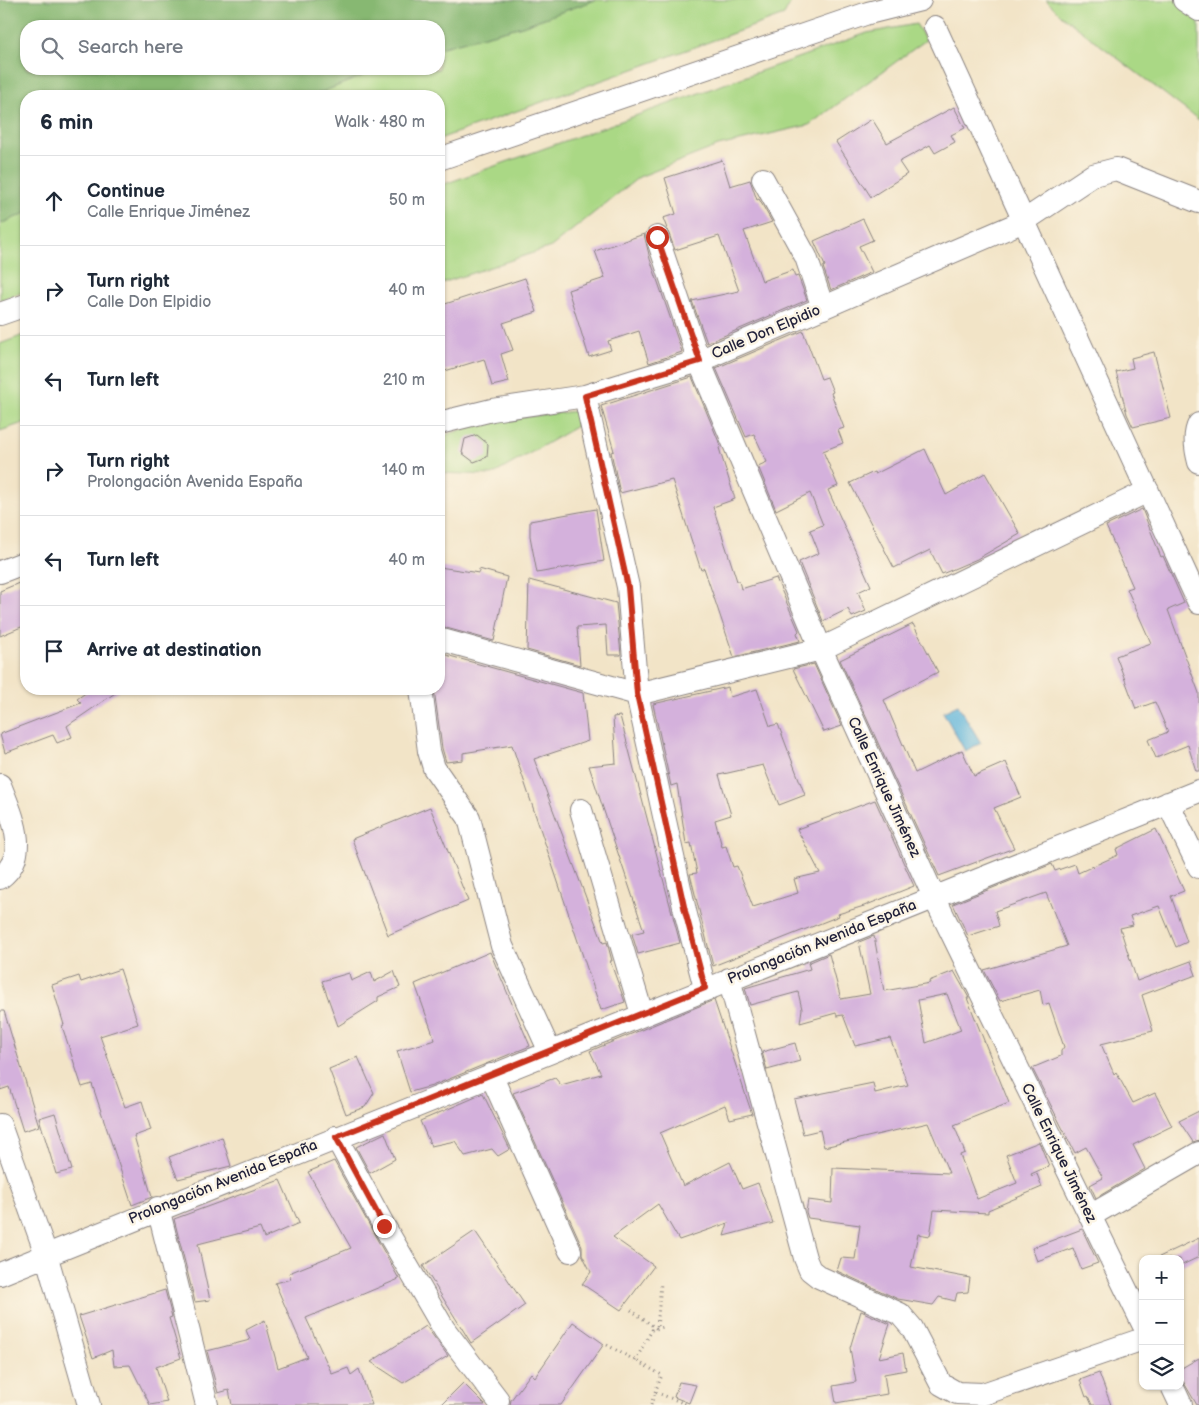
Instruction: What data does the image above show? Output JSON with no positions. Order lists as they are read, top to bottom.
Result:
{
  "streets": {
    "street": ["Calle Don Elpidio", "Calle Enrique Jiménez", "Prolongación Avenida España"]
  },
  "crossings": [
    ["Calle Don Elpidio", "Calle Enrique Jiménez"],
    ["Calle Enrique Jiménez", "Prolongación Avenida España"]
  ],
  "page": {
    "search": "Search here",
    "heading": ["6 min", "Walk · 480 m"],
    "list": [
      ["Continue", "Calle Enrique Jiménez", "50 m"],
      ["Turn right", "Calle Don Elpidio", "40 m"],
      ["Turn left", "210 m"],
      ["Turn right", "Prolongación Avenida España", "140 m"],
      ["Turn left", "40 m"],
      "Arrive at destination"
    ],
    "map_buttons": ["+", "−"]
  }
}
